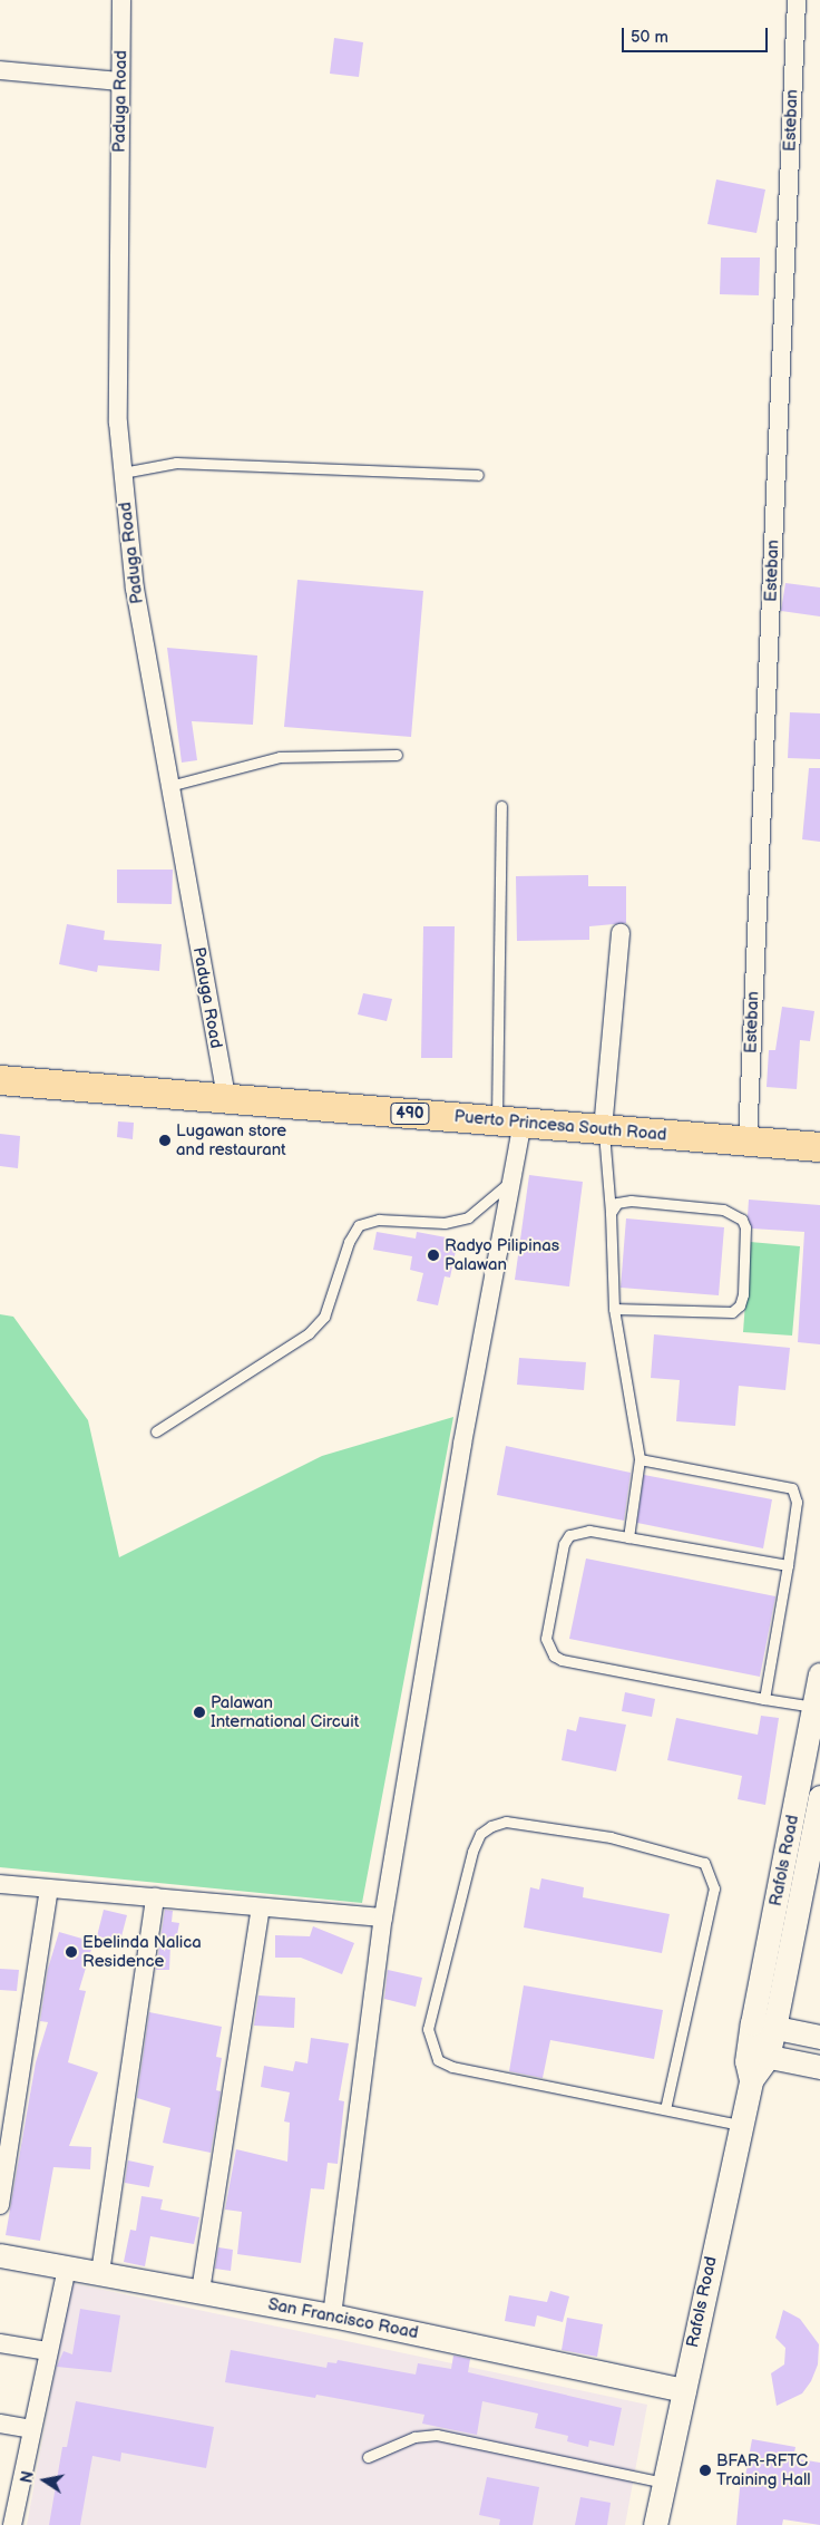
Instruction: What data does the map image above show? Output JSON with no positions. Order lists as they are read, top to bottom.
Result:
{
  "streets": {
    "main road": ["490", "Puerto Princesa South Road"],
    "street": [
      "Paduga Road",
      "Esteban",
      "Rafols Road",
      "San Francisco Road"
    ]
  },
  "crossings": [
    ["Paduga Road", "Puerto Princesa South Road"],
    ["Esteban", "Puerto Princesa South Road"],
    ["Rafols Road", "San Francisco Road"]
  ],
  "places": [
    "Lugawan store and restaurant",
    "Radyo Pilipinas Palawan",
    "Palawan International Circuit",
    "Ebelinda Nalica Residence",
    "BFAR-RFTC Training Hall"
  ],
  "scale_bar": "50 m",
  "north": "left"
}
